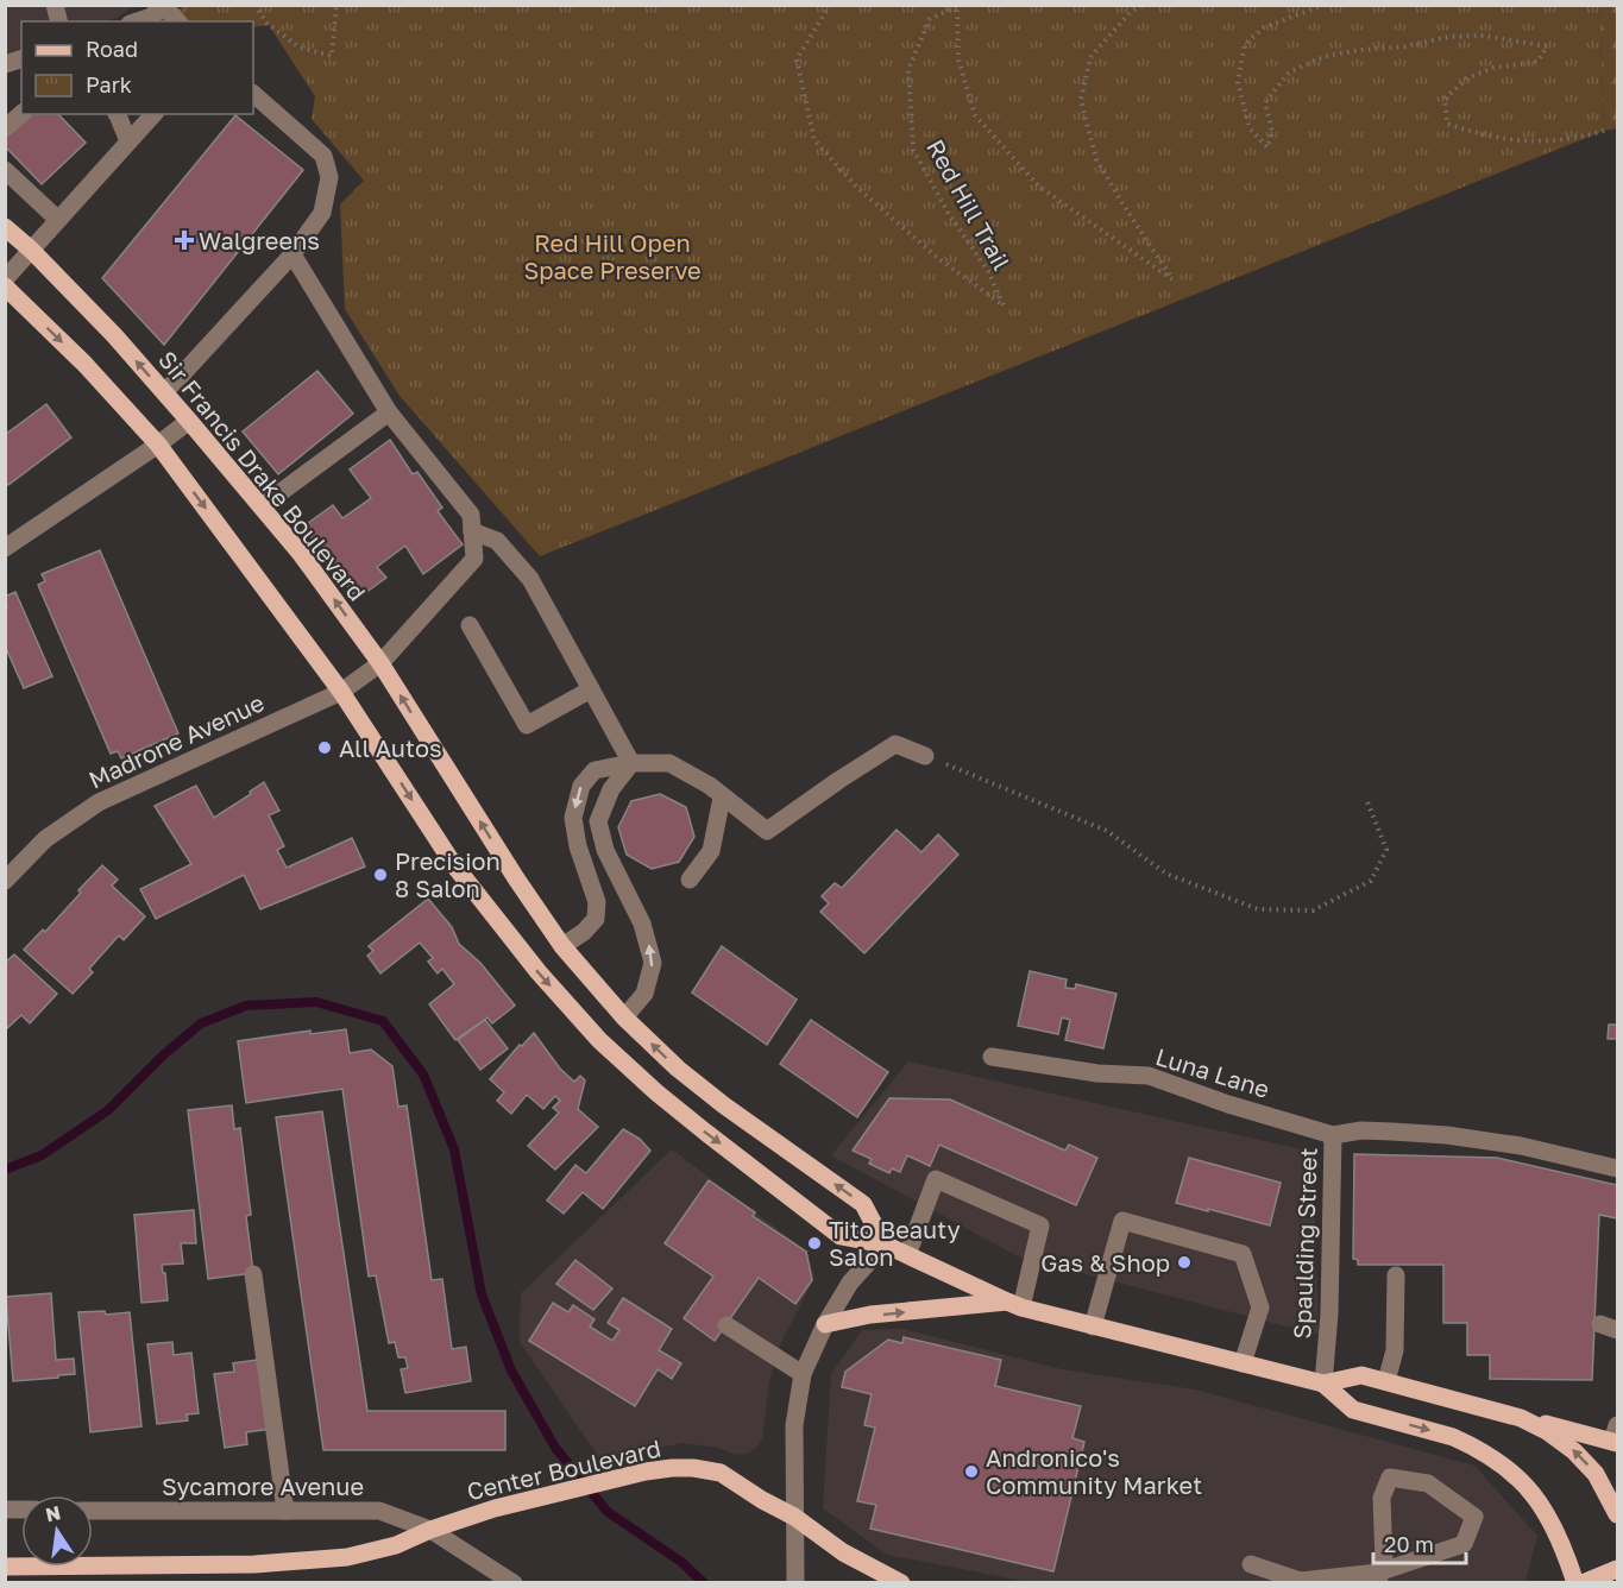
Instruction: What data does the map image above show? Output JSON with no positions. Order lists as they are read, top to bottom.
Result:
{
  "streets": {
    "main road": ["Sir Francis Drake Boulevard", "Center Boulevard"],
    "street": [
      "Madrone Avenue",
      "Luna Lane",
      "Spaulding Street",
      "Sycamore Avenue"
    ],
    "path": ["Red Hill Trail"]
  },
  "crossings": [
    ["Sir Francis Drake Boulevard", "Madrone Avenue"],
    ["Luna Lane", "Spaulding Street"],
    ["Center Boulevard", "Sycamore Avenue"]
  ],
  "parks": ["Red Hill Open Space Preserve"],
  "places": {
    "health": ["Walgreens"],
    "other": [
      "All Autos",
      "Precision 8 Salon",
      "Tito Beauty Salon",
      "Gas & Shop",
      "Andronico's Community Market"
    ]
  },
  "legend": ["Road", "Park"],
  "scale_bar": "20 m",
  "north": "top"
}
